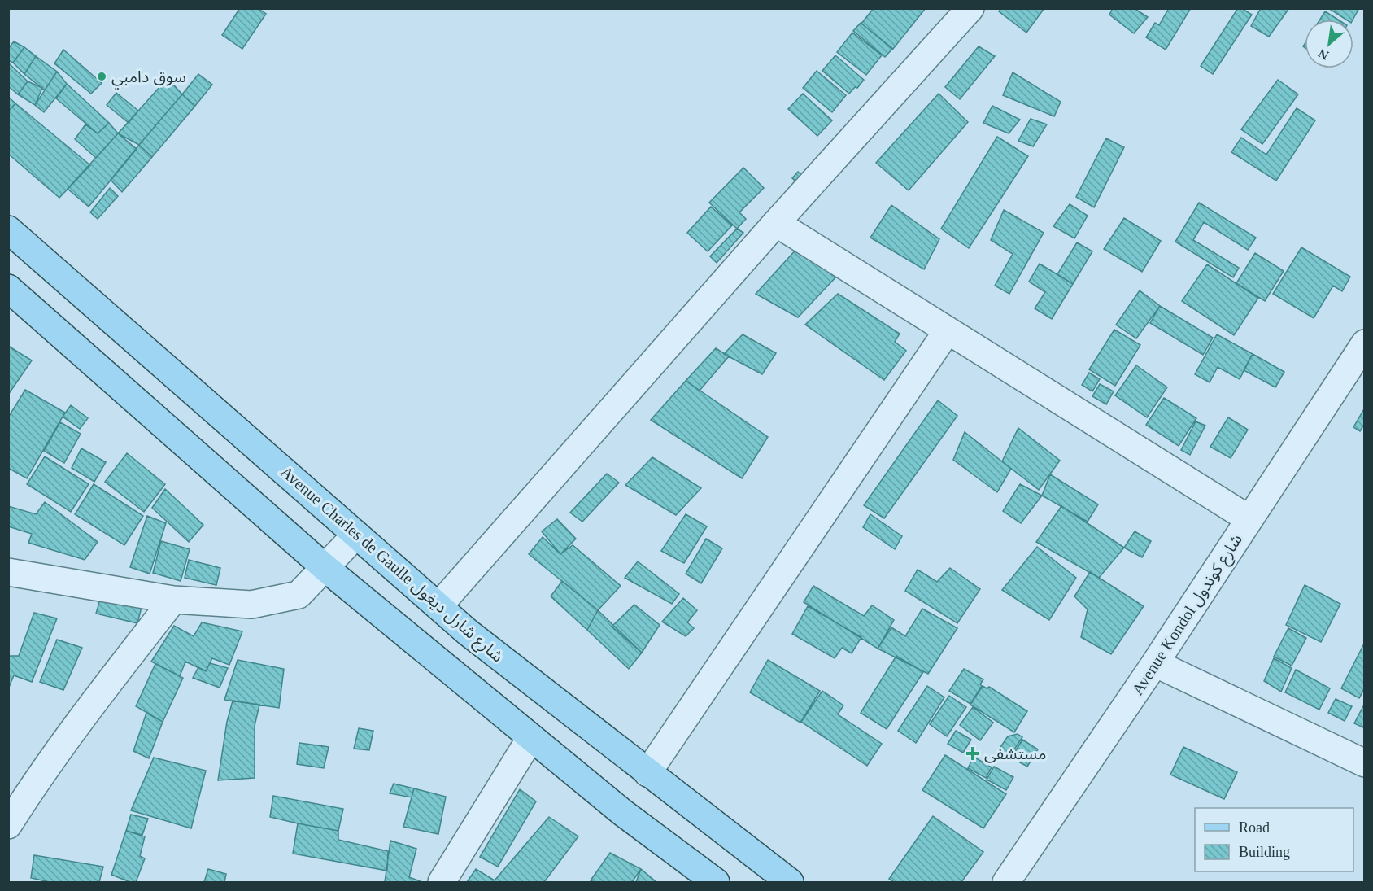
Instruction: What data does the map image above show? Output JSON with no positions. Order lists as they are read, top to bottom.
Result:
{
  "streets": {
    "main road": ["Avenue Charles de Gaulle شارع شارل ديغول"],
    "street": ["Avenue Kondol شارع كوندول"]
  },
  "places": {
    "other": ["سوق دامبي"],
    "health": ["مستشفى"]
  },
  "legend": ["Road", "Building"],
  "north": "bottom left"
}
